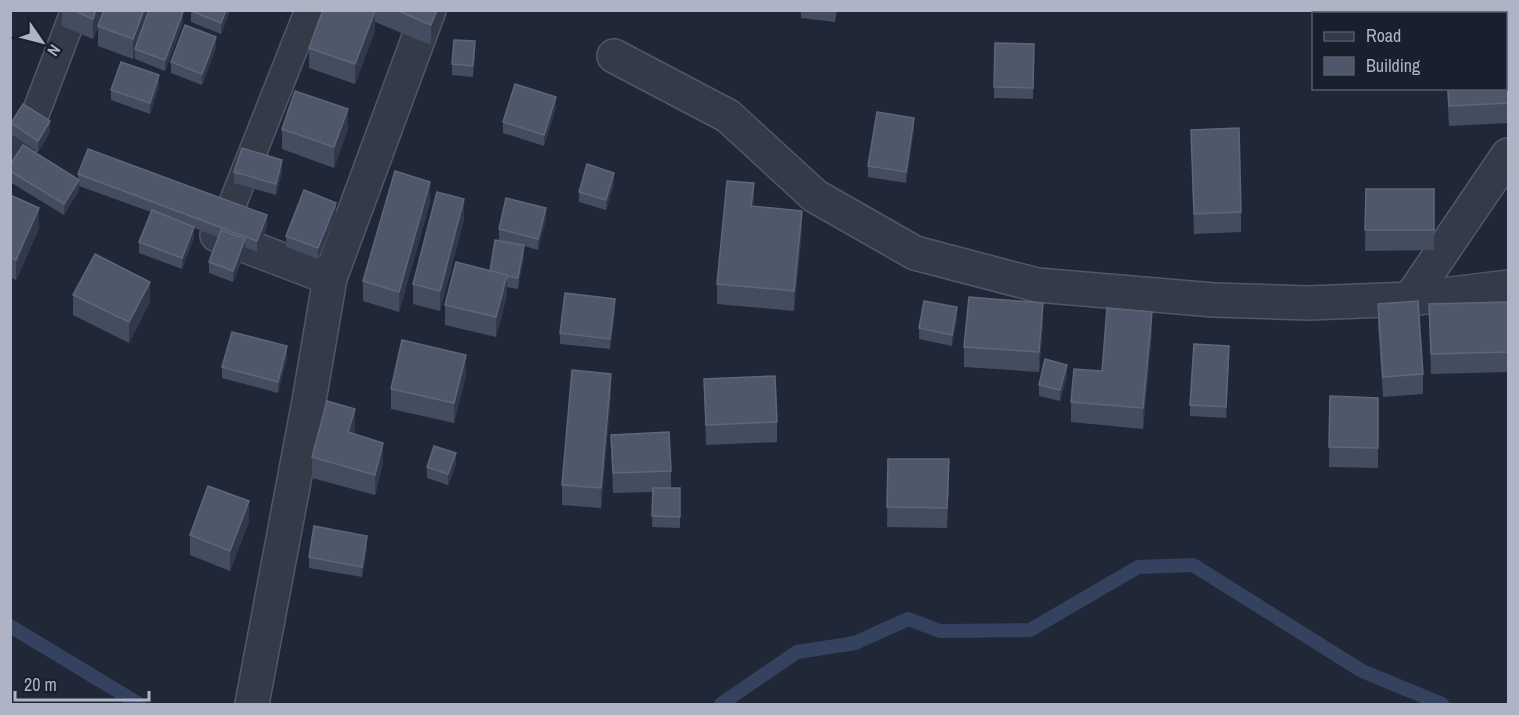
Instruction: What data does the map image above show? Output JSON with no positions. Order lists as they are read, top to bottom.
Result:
{
  "legend": ["Road", "Building"],
  "scale_bar": "20 m",
  "north": "bottom right"
}
